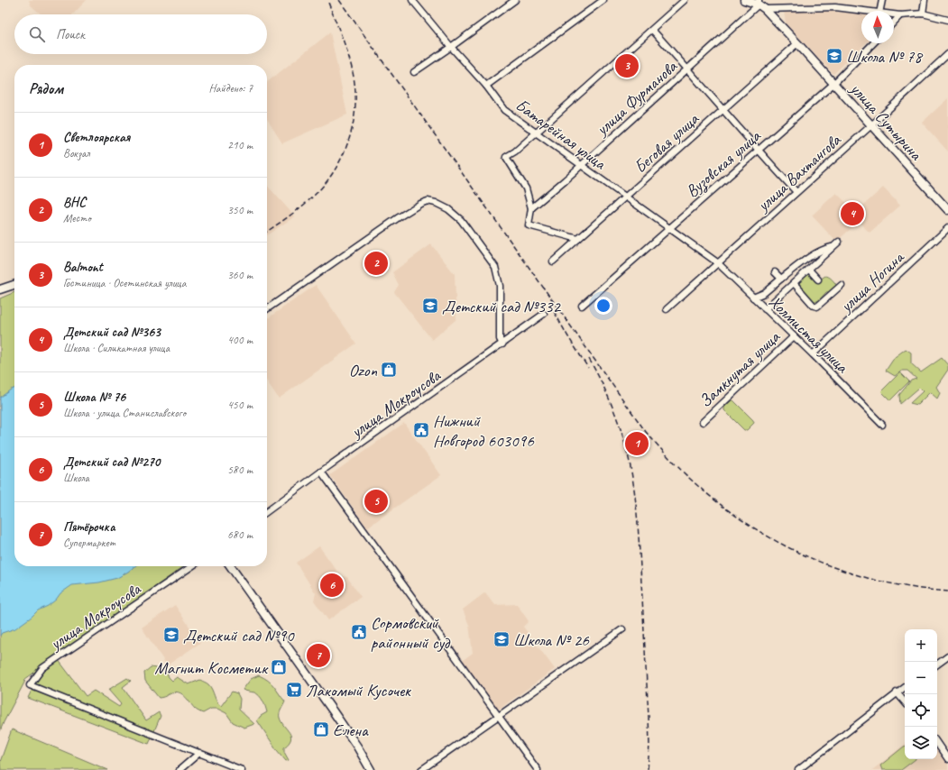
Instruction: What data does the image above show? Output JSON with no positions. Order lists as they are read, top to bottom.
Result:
{
  "streets": {
    "main road": ["улица Сутырина"],
    "street": [
      "улица Фурманова",
      "Батарейная улица",
      "Беговая улица",
      "Вузовская улица",
      "улица Вахтангова",
      "улица Ногина",
      "Холмистая улица",
      "Замкнутая улица",
      "улица Мокроусова"
    ]
  },
  "crossings": [
    ["улица Фурманова", "улица Сутырина"],
    ["улица Фурманова", "Батарейная улица"],
    ["улица Сутырина", "Беговая улица"],
    ["улица Сутырина", "Вузовская улица"],
    ["улица Сутырина", "улица Вахтангова"],
    ["Батарейная улица", "Беговая улица"],
    ["Батарейная улица", "Вузовская улица"],
    ["Батарейная улица", "улица Вахтангова"],
    ["Батарейная улица", "Холмистая улица"],
    ["улица Вахтангова", "Холмистая улица"],
    ["улица Ногина", "Холмистая улица"],
    ["Холмистая улица", "Замкнутая улица"]
  ],
  "places": {
    "school or university": [
      "Школа № 78",
      "Детский сад №332",
      "Детский сад №90",
      "Школа № 26"
    ],
    "shop": ["Ozon", "Магнит Косметик", "Елена"],
    "public building": ["Нижний Новгород 603096", "Сормовский районный суд"],
    "supermarket": ["Лакомый Кусочек"]
  },
  "north": "top",
  "page": {
    "search": "Поиск",
    "pins": [
      "3",
      "4",
      "2",
      "1",
      "5",
      "6",
      "7"
    ],
    "heading": ["Рядом", "Найдено: 7"],
    "list": [
      {
        "mark": "1",
        "name": "Светлоярская",
        "note": "Вокзал",
        "value": "210 m"
      },
      {
        "mark": "2",
        "name": "ВНС",
        "note": "Место",
        "value": "350 m"
      },
      {
        "mark": "3",
        "name": "Balmont",
        "note": "Гостиница · Осетинская улица",
        "value": "360 m"
      },
      {
        "mark": "4",
        "name": "Детский сад №363",
        "note": "Школа · Силикатная улица",
        "value": "400 m"
      },
      {
        "mark": "5",
        "name": "Школа № 76",
        "note": "Школа · улица Станиславского",
        "value": "450 m"
      },
      {
        "mark": "6",
        "name": "Детский сад №270",
        "note": "Школа",
        "value": "580 m"
      },
      {
        "mark": "7",
        "name": "Пятёрочка",
        "note": "Супермаркет",
        "value": "680 m"
      }
    ],
    "map_buttons": ["+", "−"]
  }
}
